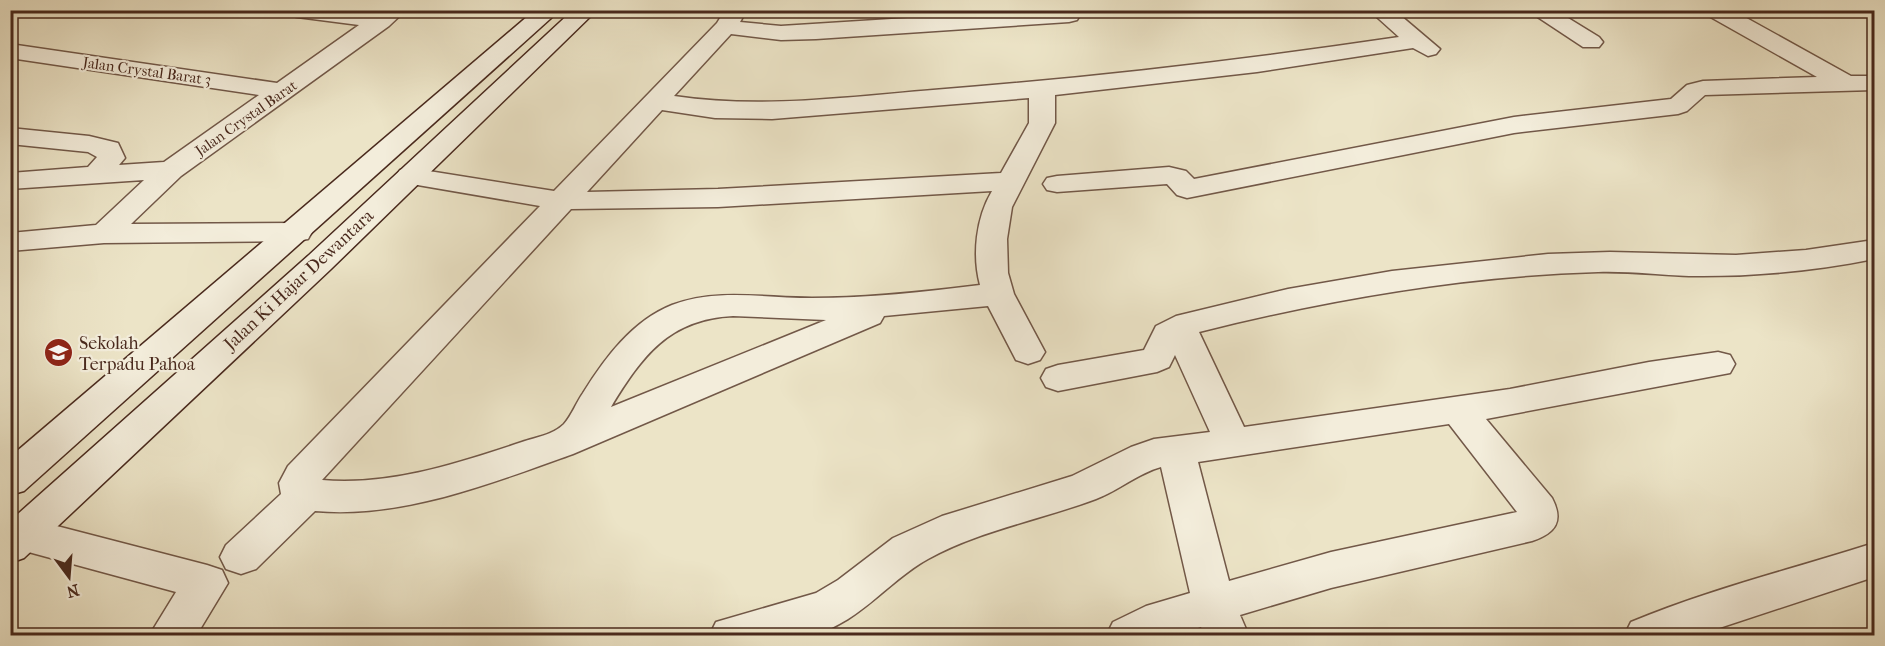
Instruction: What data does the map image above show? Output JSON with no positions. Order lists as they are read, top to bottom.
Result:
{
  "streets": {
    "street": ["Jalan Crystal Barat 3", "Jalan Crystal Barat", "Jalan Ki Hajar Dewantara"]
  },
  "crossings": [
    ["Jalan Crystal Barat 3", "Jalan Crystal Barat"]
  ],
  "places": {
    "school or university": ["Sekolah Terpadu Pahoa"]
  },
  "north": "bottom"
}
